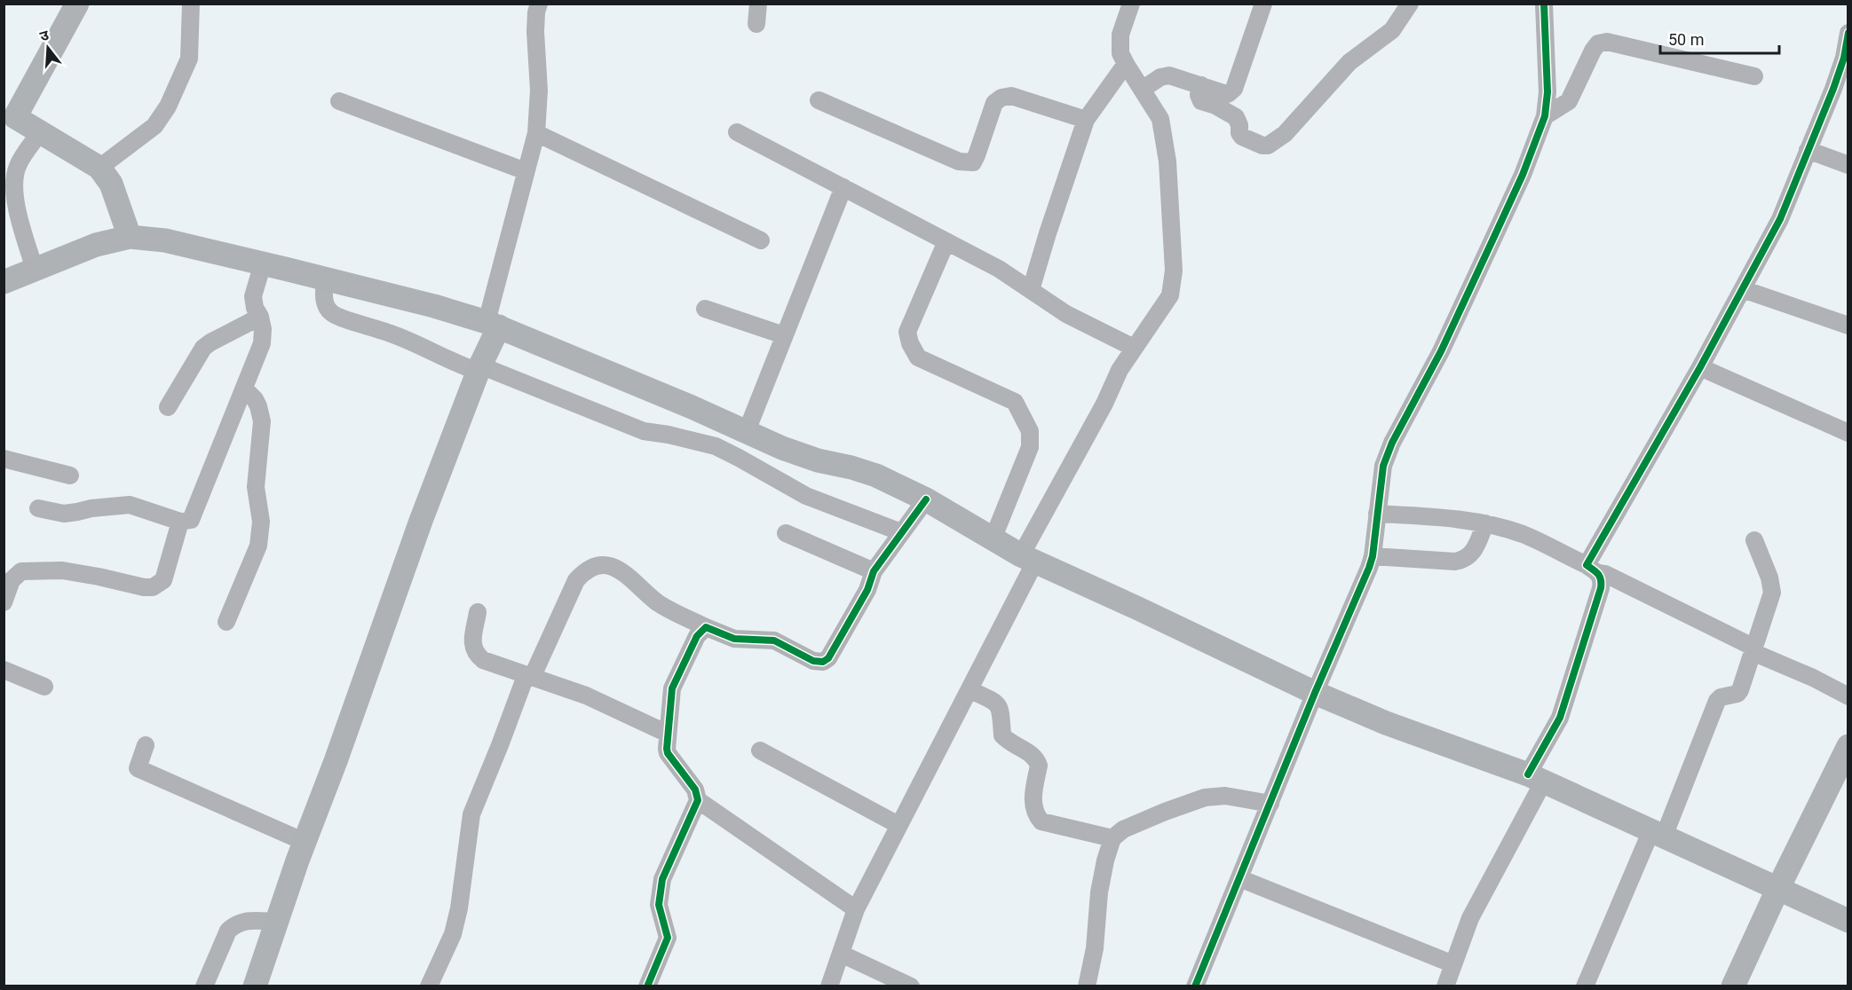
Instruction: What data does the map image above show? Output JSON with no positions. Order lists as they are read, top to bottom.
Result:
{
  "scale_bar": "50 m",
  "north": "top"
}
